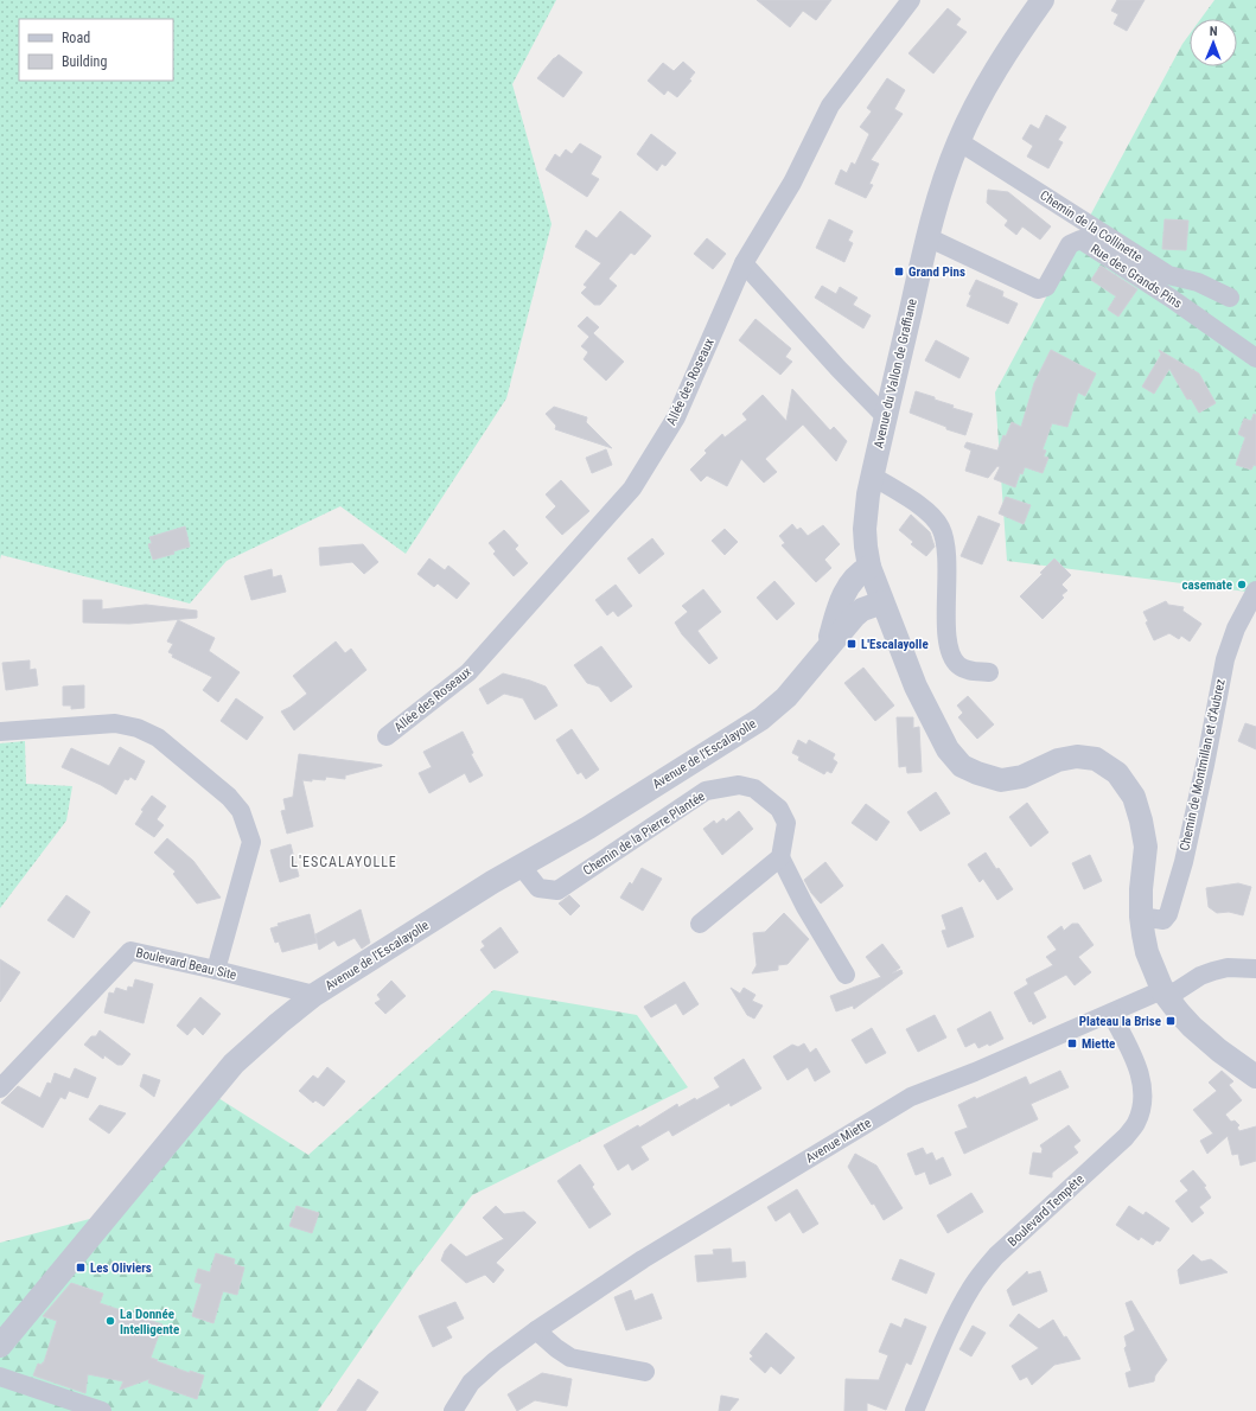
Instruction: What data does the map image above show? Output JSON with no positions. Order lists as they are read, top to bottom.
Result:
{
  "streets": {
    "street": [
      "Chemin de la Collinette",
      "Rue des Grands Pins",
      "Avenue du Vallon de Graffiane",
      "Allée des Roseaux",
      "Avenue de l'Escalayolle",
      "Chemin de Montmillan et d'Aubrez",
      "Chemin de la Pierre Plantée",
      "Boulevard Beau Site",
      "Avenue Miette",
      "Boulevard Tempête"
    ]
  },
  "crossings": [
    ["Chemin de la Collinette", "Avenue du Vallon de Graffiane"],
    ["Rue des Grands Pins", "Avenue du Vallon de Graffiane"],
    ["Avenue du Vallon de Graffiane", "Avenue de l'Escalayolle"],
    ["Avenue du Vallon de Graffiane", "Chemin de Montmillan et d'Aubrez"],
    ["Avenue du Vallon de Graffiane", "Avenue Miette"],
    ["Avenue de l'Escalayolle", "Chemin de la Pierre Plantée"],
    ["Avenue de l'Escalayolle", "Boulevard Beau Site"],
    ["Avenue Miette", "Boulevard Tempête"]
  ],
  "districts": ["L'ESCALAYOLLE"],
  "places": {
    "transit": [
      "Grand Pins",
      "L'Escalayolle",
      "Plateau la Brise",
      "Miette",
      "Les Oliviers"
    ],
    "other": ["casemate", "La Donnée Intelligente"]
  },
  "legend": ["Road", "Building"],
  "north": "top"
}
